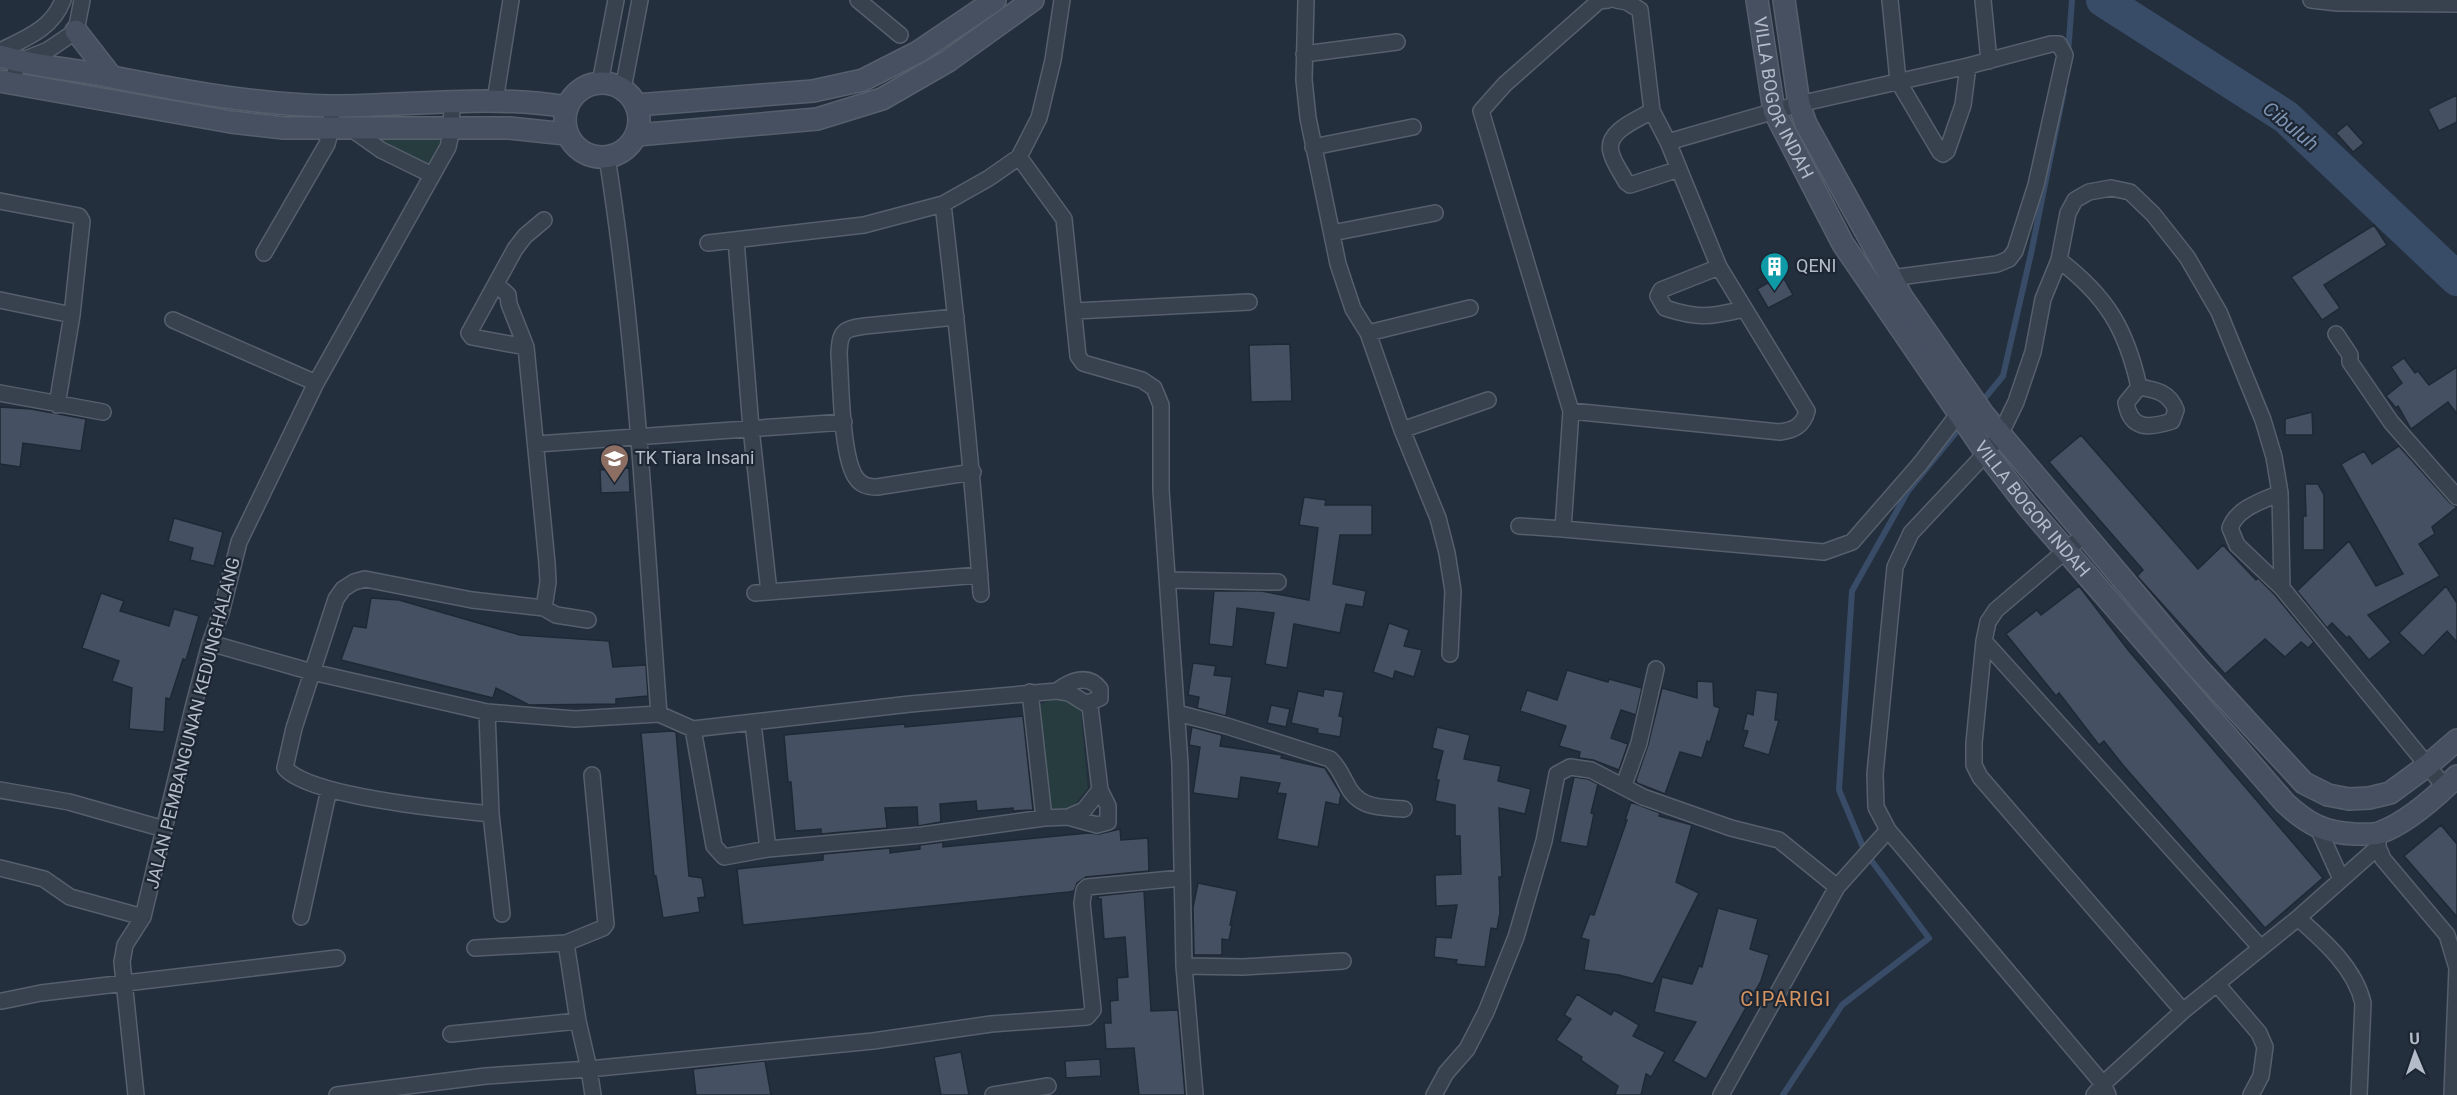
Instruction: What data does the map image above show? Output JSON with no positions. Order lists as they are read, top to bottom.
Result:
{
  "streets": {
    "street": ["VILLA BOGOR INDAH", "JALAN PEMBANGUNAN KEDUNGHALANG"]
  },
  "districts": ["CIPARIGI"],
  "water": ["Cibuluh"],
  "places": {
    "building": ["QENI"],
    "school or university": ["TK Tiara Insani"]
  },
  "north": "top"
}
